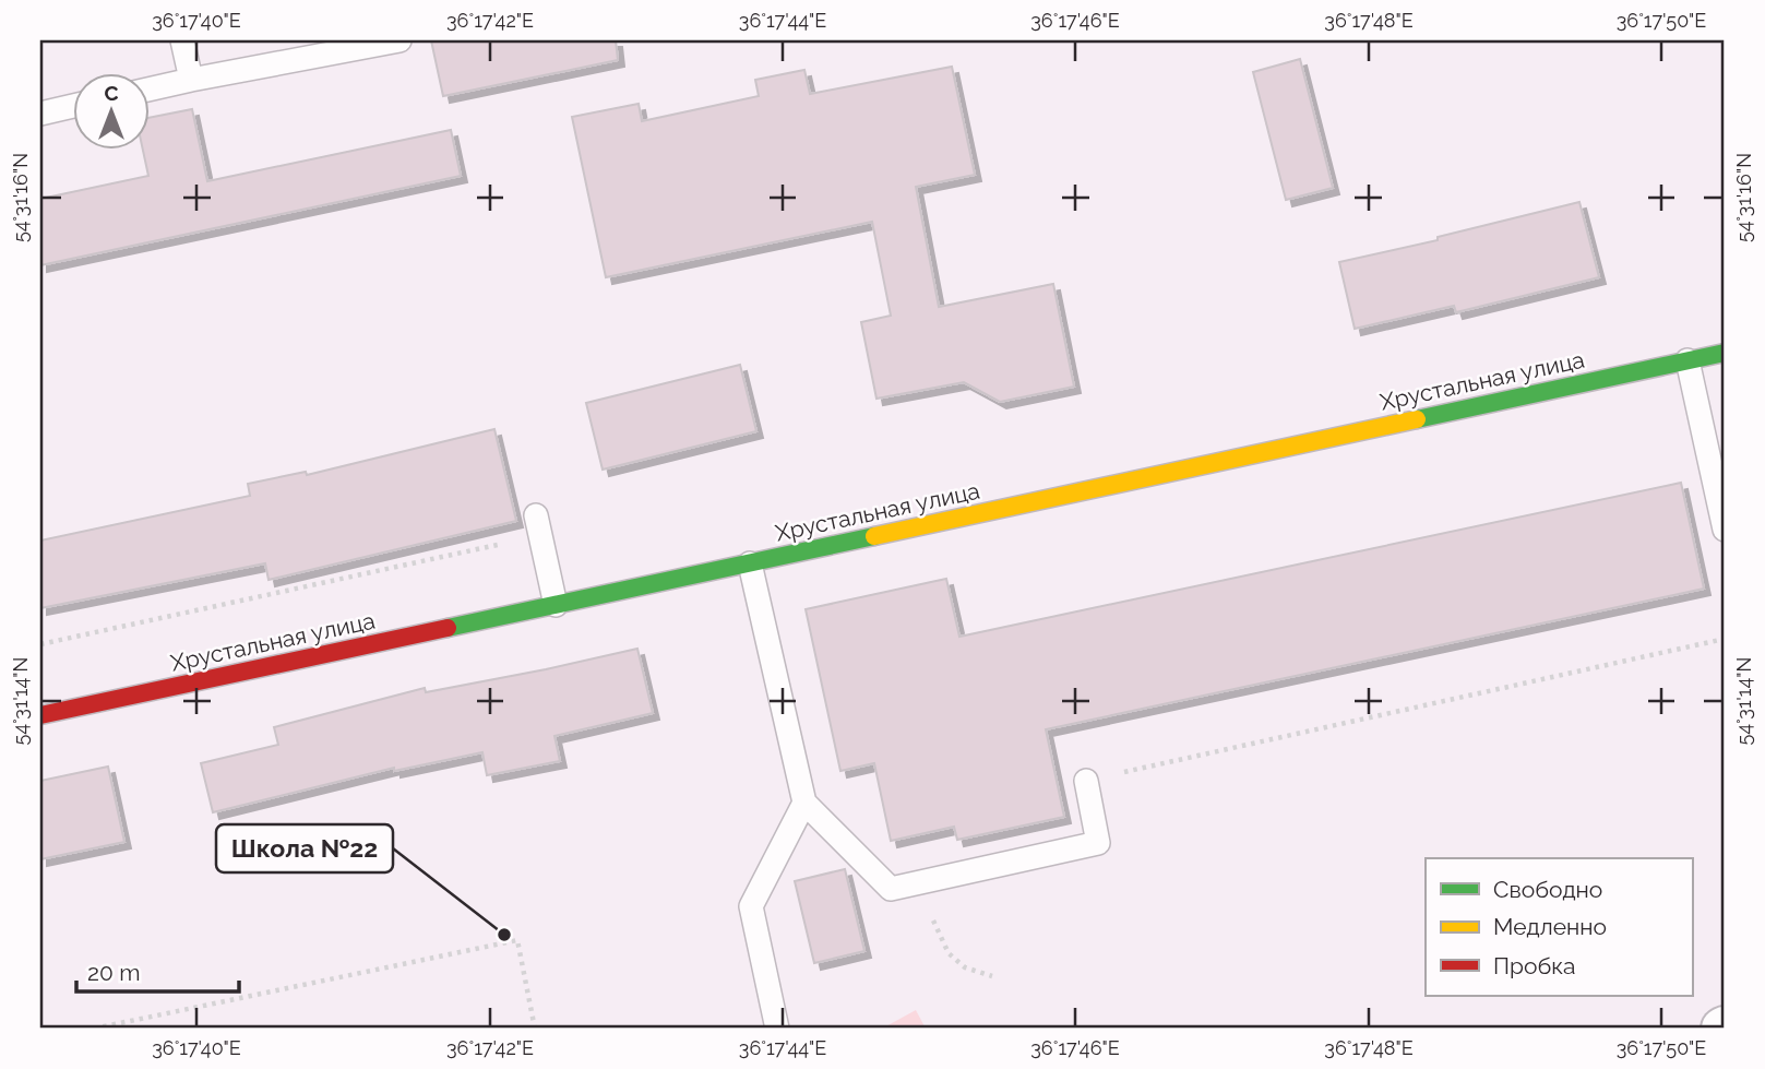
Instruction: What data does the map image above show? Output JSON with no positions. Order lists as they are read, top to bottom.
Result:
{
  "streets": {
    "street": ["Хрустальная улица"]
  },
  "places": ["Школа №22"],
  "legend": ["Свободно", "Медленно", "Пробка"],
  "scale_bar": "20 m",
  "north": "top",
  "coordinates": [
    "36°17'40\"E",
    "36°17'42\"E",
    "36°17'44\"E",
    "36°17'46\"E",
    "36°17'48\"E",
    "36°17'50\"E",
    "54°31'16\"N",
    "54°31'14\"N"
  ]
}
